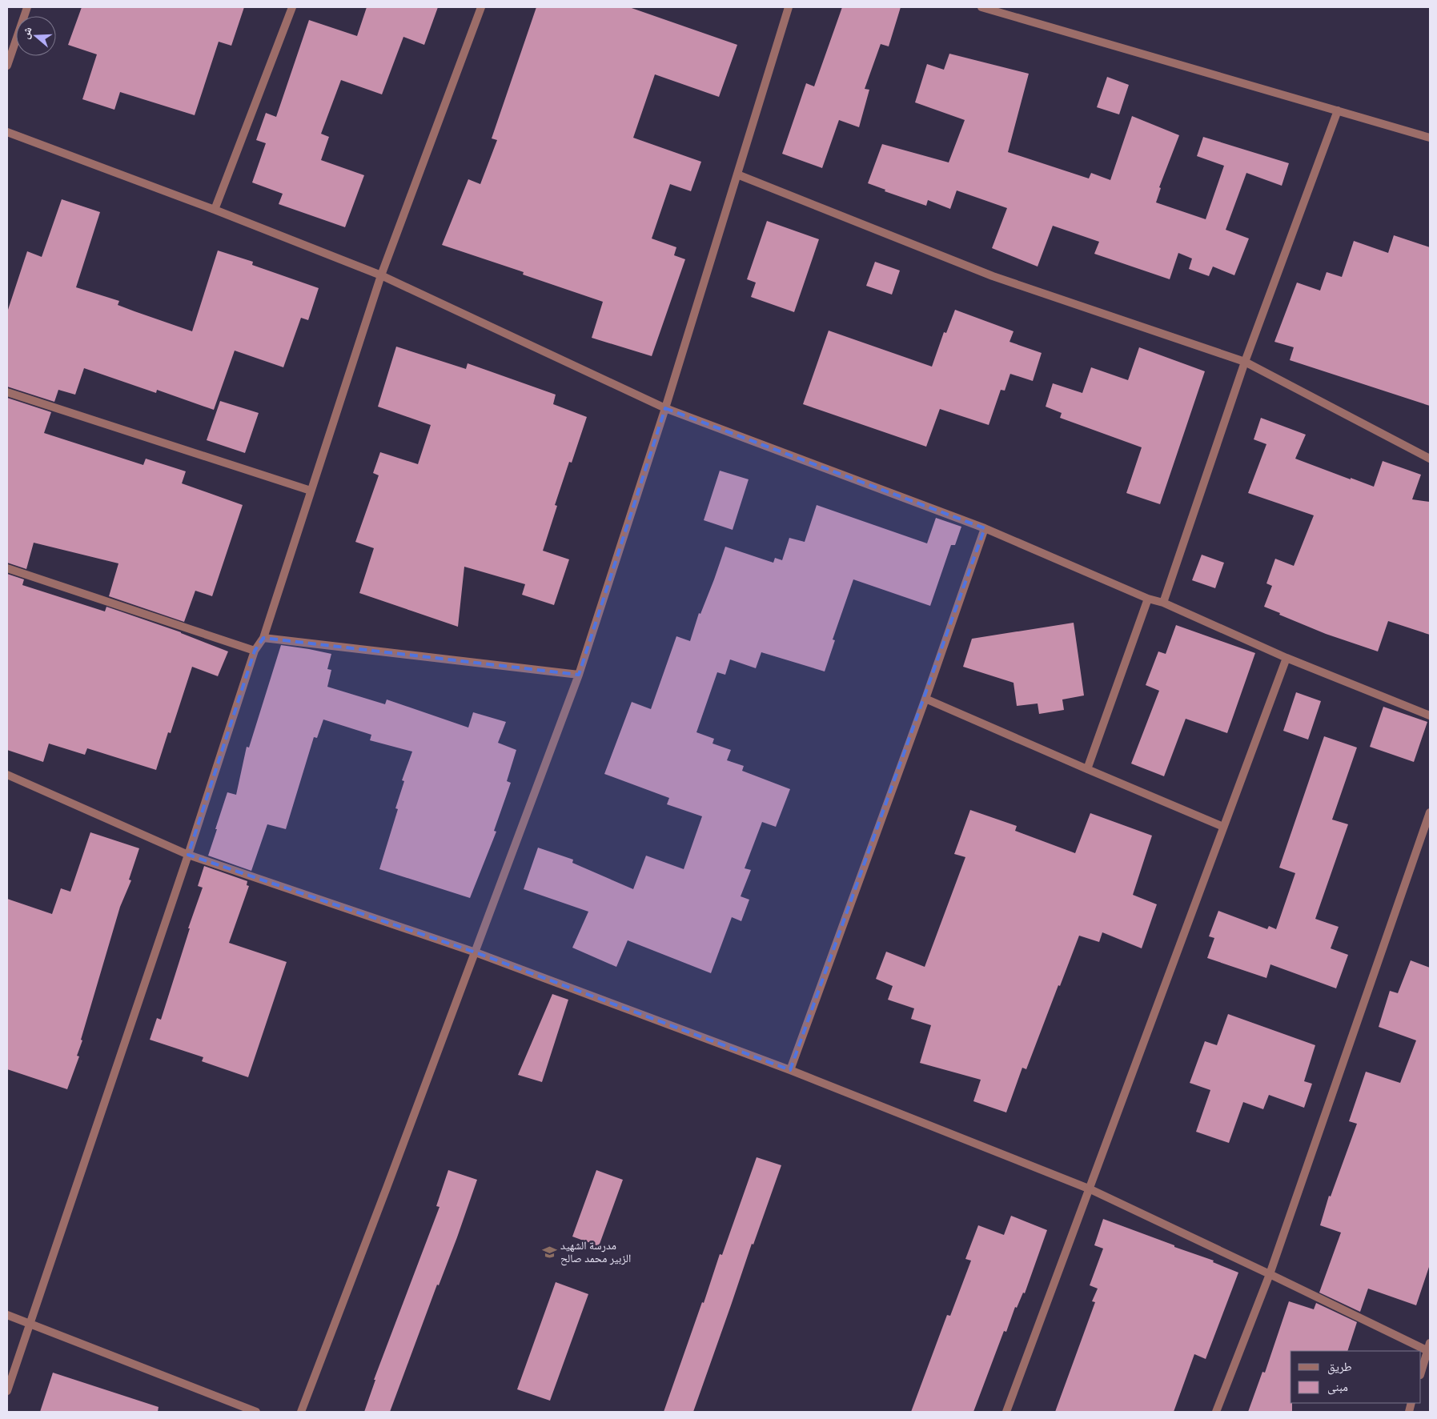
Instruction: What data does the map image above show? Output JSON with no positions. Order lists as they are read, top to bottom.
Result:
{
  "places": {
    "school or university": ["مدرسة الشهيد الزبير محمد صالح"]
  },
  "legend": ["طريق", "مبنى"],
  "north": "left"
}
